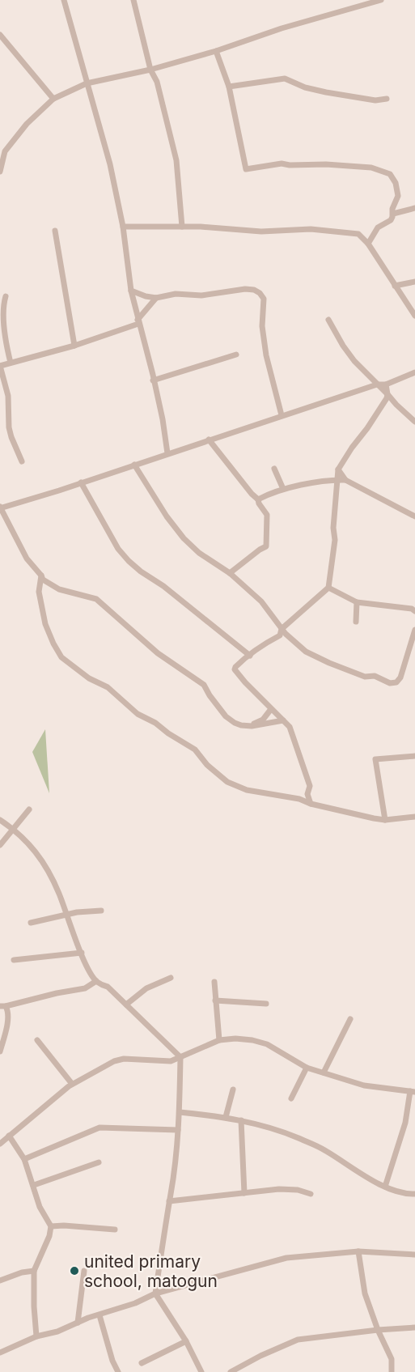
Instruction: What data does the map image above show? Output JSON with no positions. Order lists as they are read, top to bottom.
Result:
{
  "places": ["united primary school, matogun"]
}
